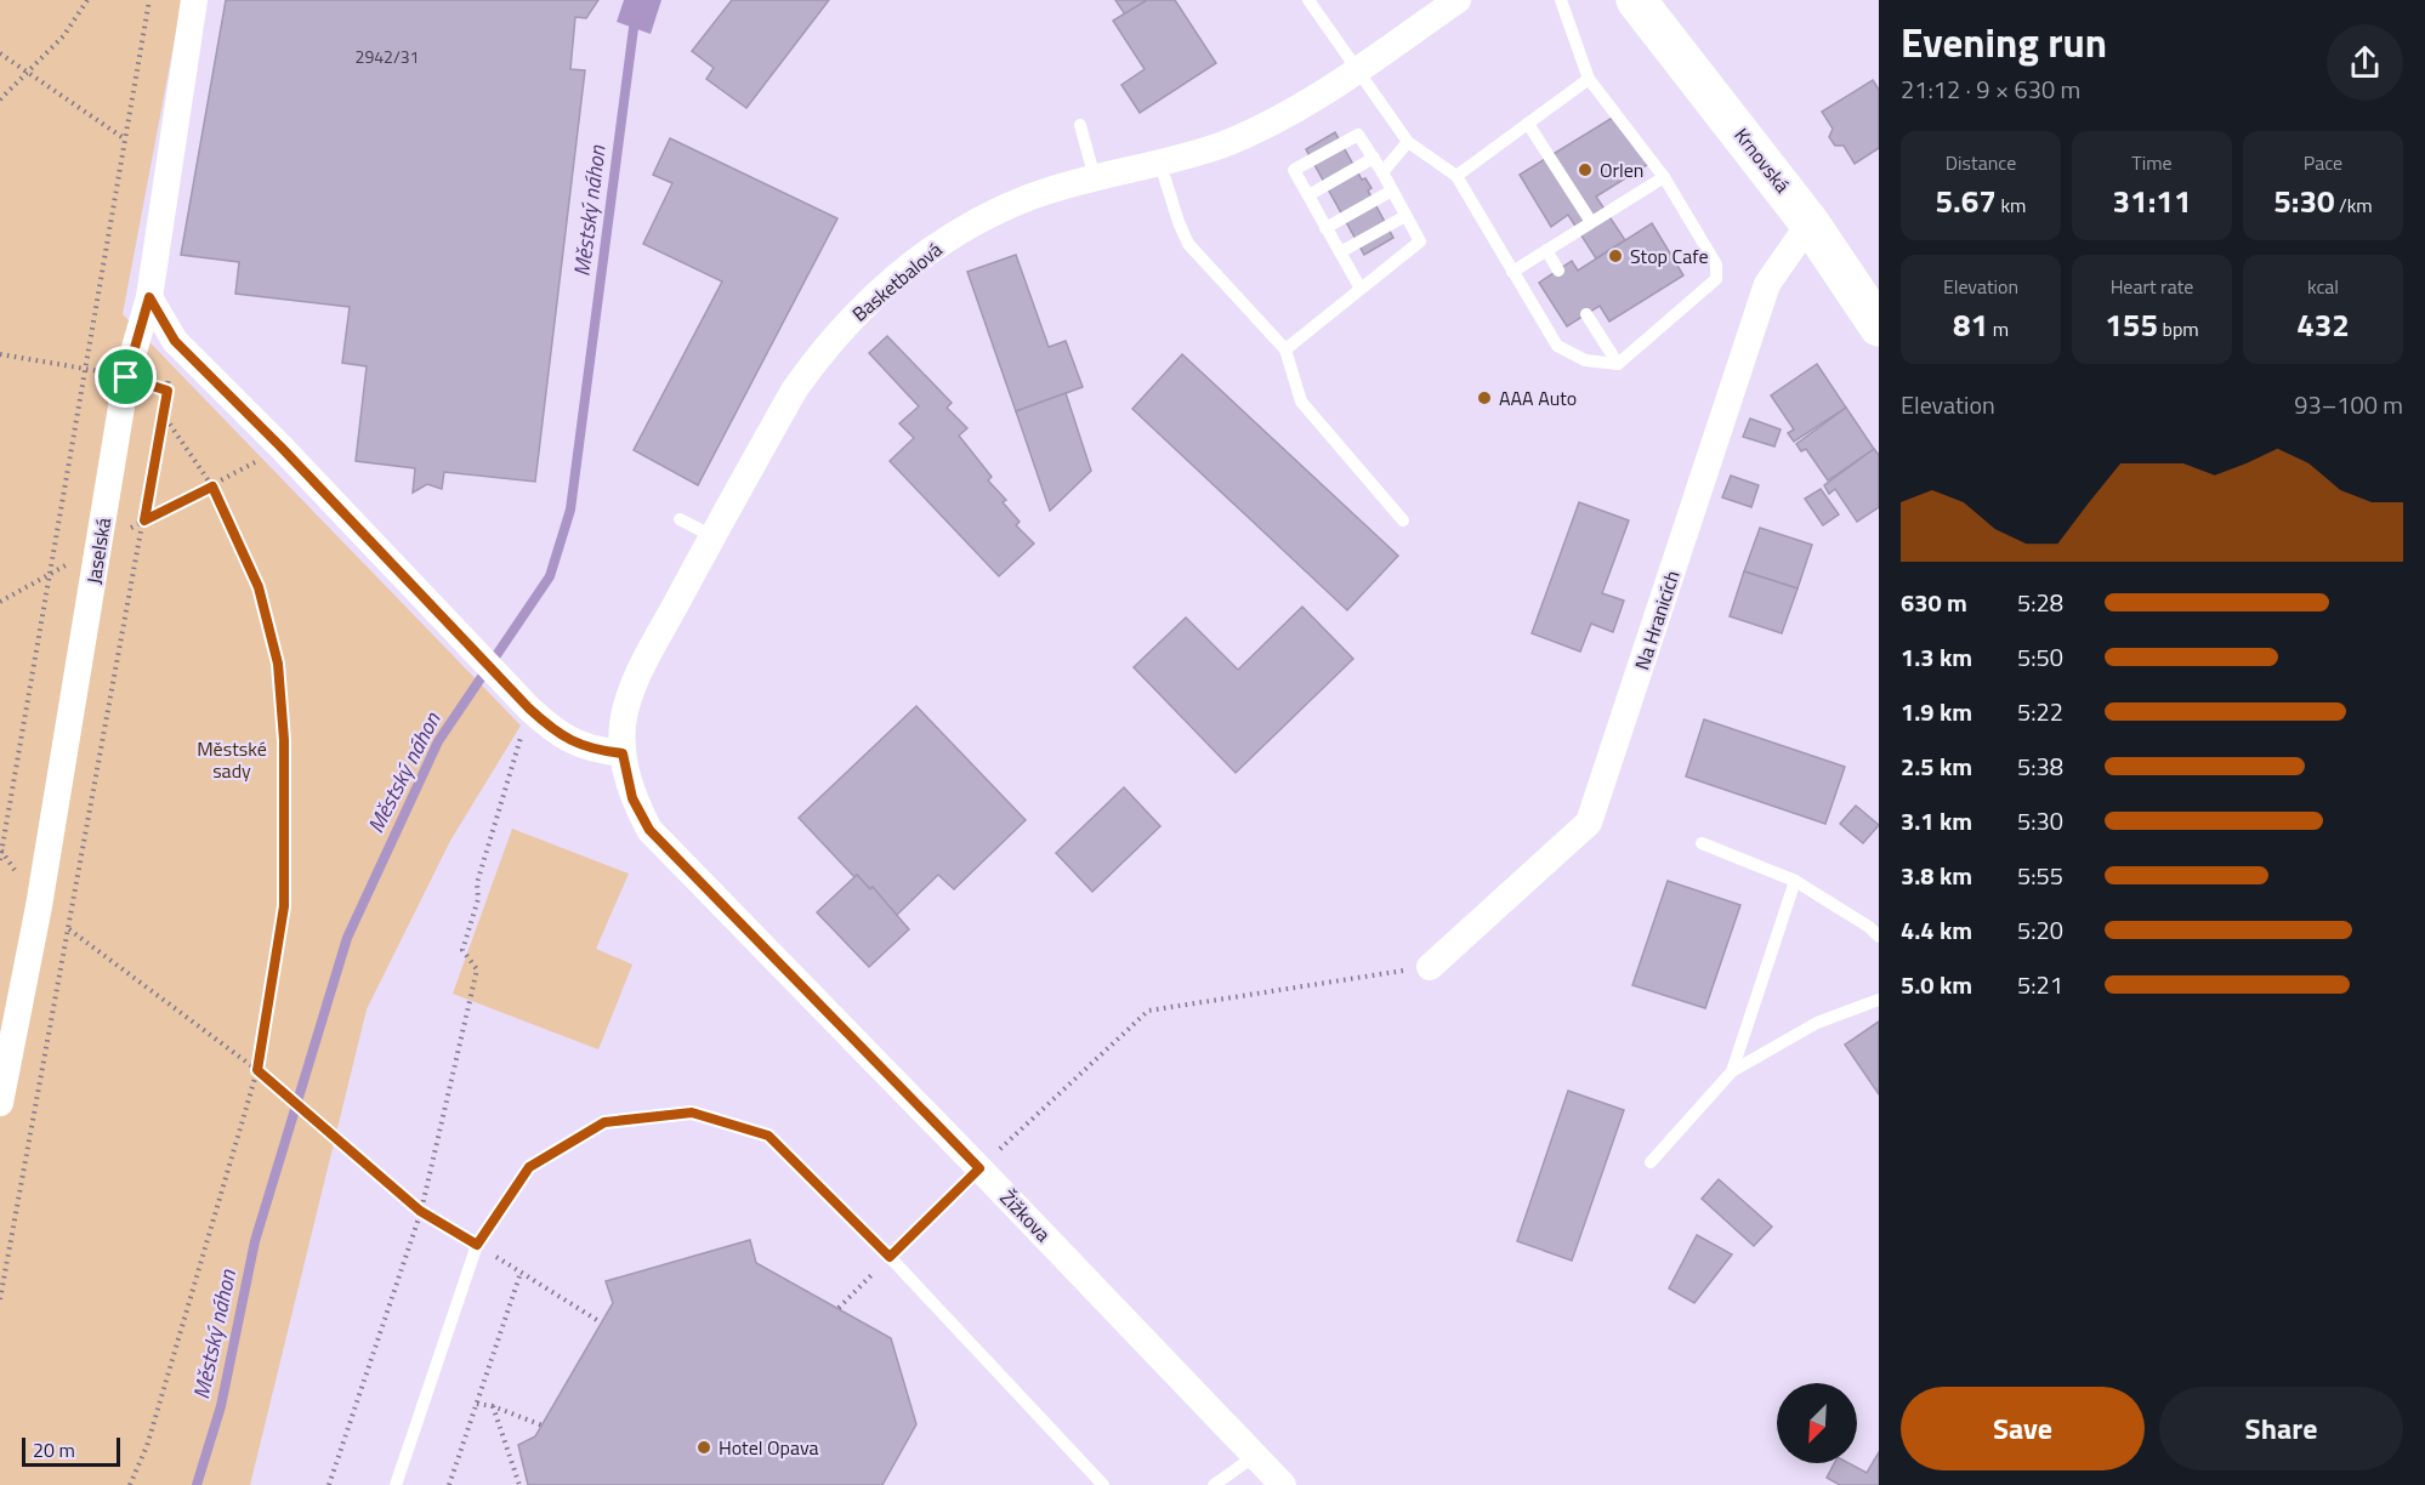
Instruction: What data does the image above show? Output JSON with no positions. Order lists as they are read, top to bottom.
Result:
{
  "streets": {
    "main road": ["Krnovská"],
    "street": [
      "Basketbalová",
      "Jaselská",
      "Na Hranicích",
      "Žižkova"
    ]
  },
  "crossings": [
    ["Krnovská", "Na Hranicích"],
    ["Basketbalová", "Žižkova"]
  ],
  "water": ["Městský náhon"],
  "parks": ["Městské sady"],
  "places": [
    "Orlen",
    "Stop Cafe",
    "AAA Auto",
    "Hotel Opava"
  ],
  "house_numbers": ["2942/31"],
  "scale_bar": "20 m",
  "north": "bottom left",
  "page": {
    "heading": ["Evening run", "21:12 · 9 × 630 m"],
    "stats": [
      ["Distance", "5.67 km"],
      ["Time", "31:11"],
      ["Pace", "5:30 /km"],
      ["Elevation", "81 m"],
      ["Heart rate", "155 bpm"],
      ["kcal", "432"]
    ],
    "chart": ["Elevation", "93–100 m"],
    "list": [
      {
        "name": "630 m",
        "note": "5:28"
      },
      {
        "name": "1.3 km",
        "note": "5:50"
      },
      {
        "name": "1.9 km",
        "note": "5:22"
      },
      {
        "name": "2.5 km",
        "note": "5:38"
      },
      {
        "name": "3.1 km",
        "note": "5:30"
      },
      {
        "name": "3.8 km",
        "note": "5:55"
      },
      {
        "name": "4.4 km",
        "note": "5:20"
      },
      {
        "name": "5.0 km",
        "note": "5:21"
      }
    ],
    "buttons": ["Save", "Share"],
    "scale": "20 m"
  }
}
